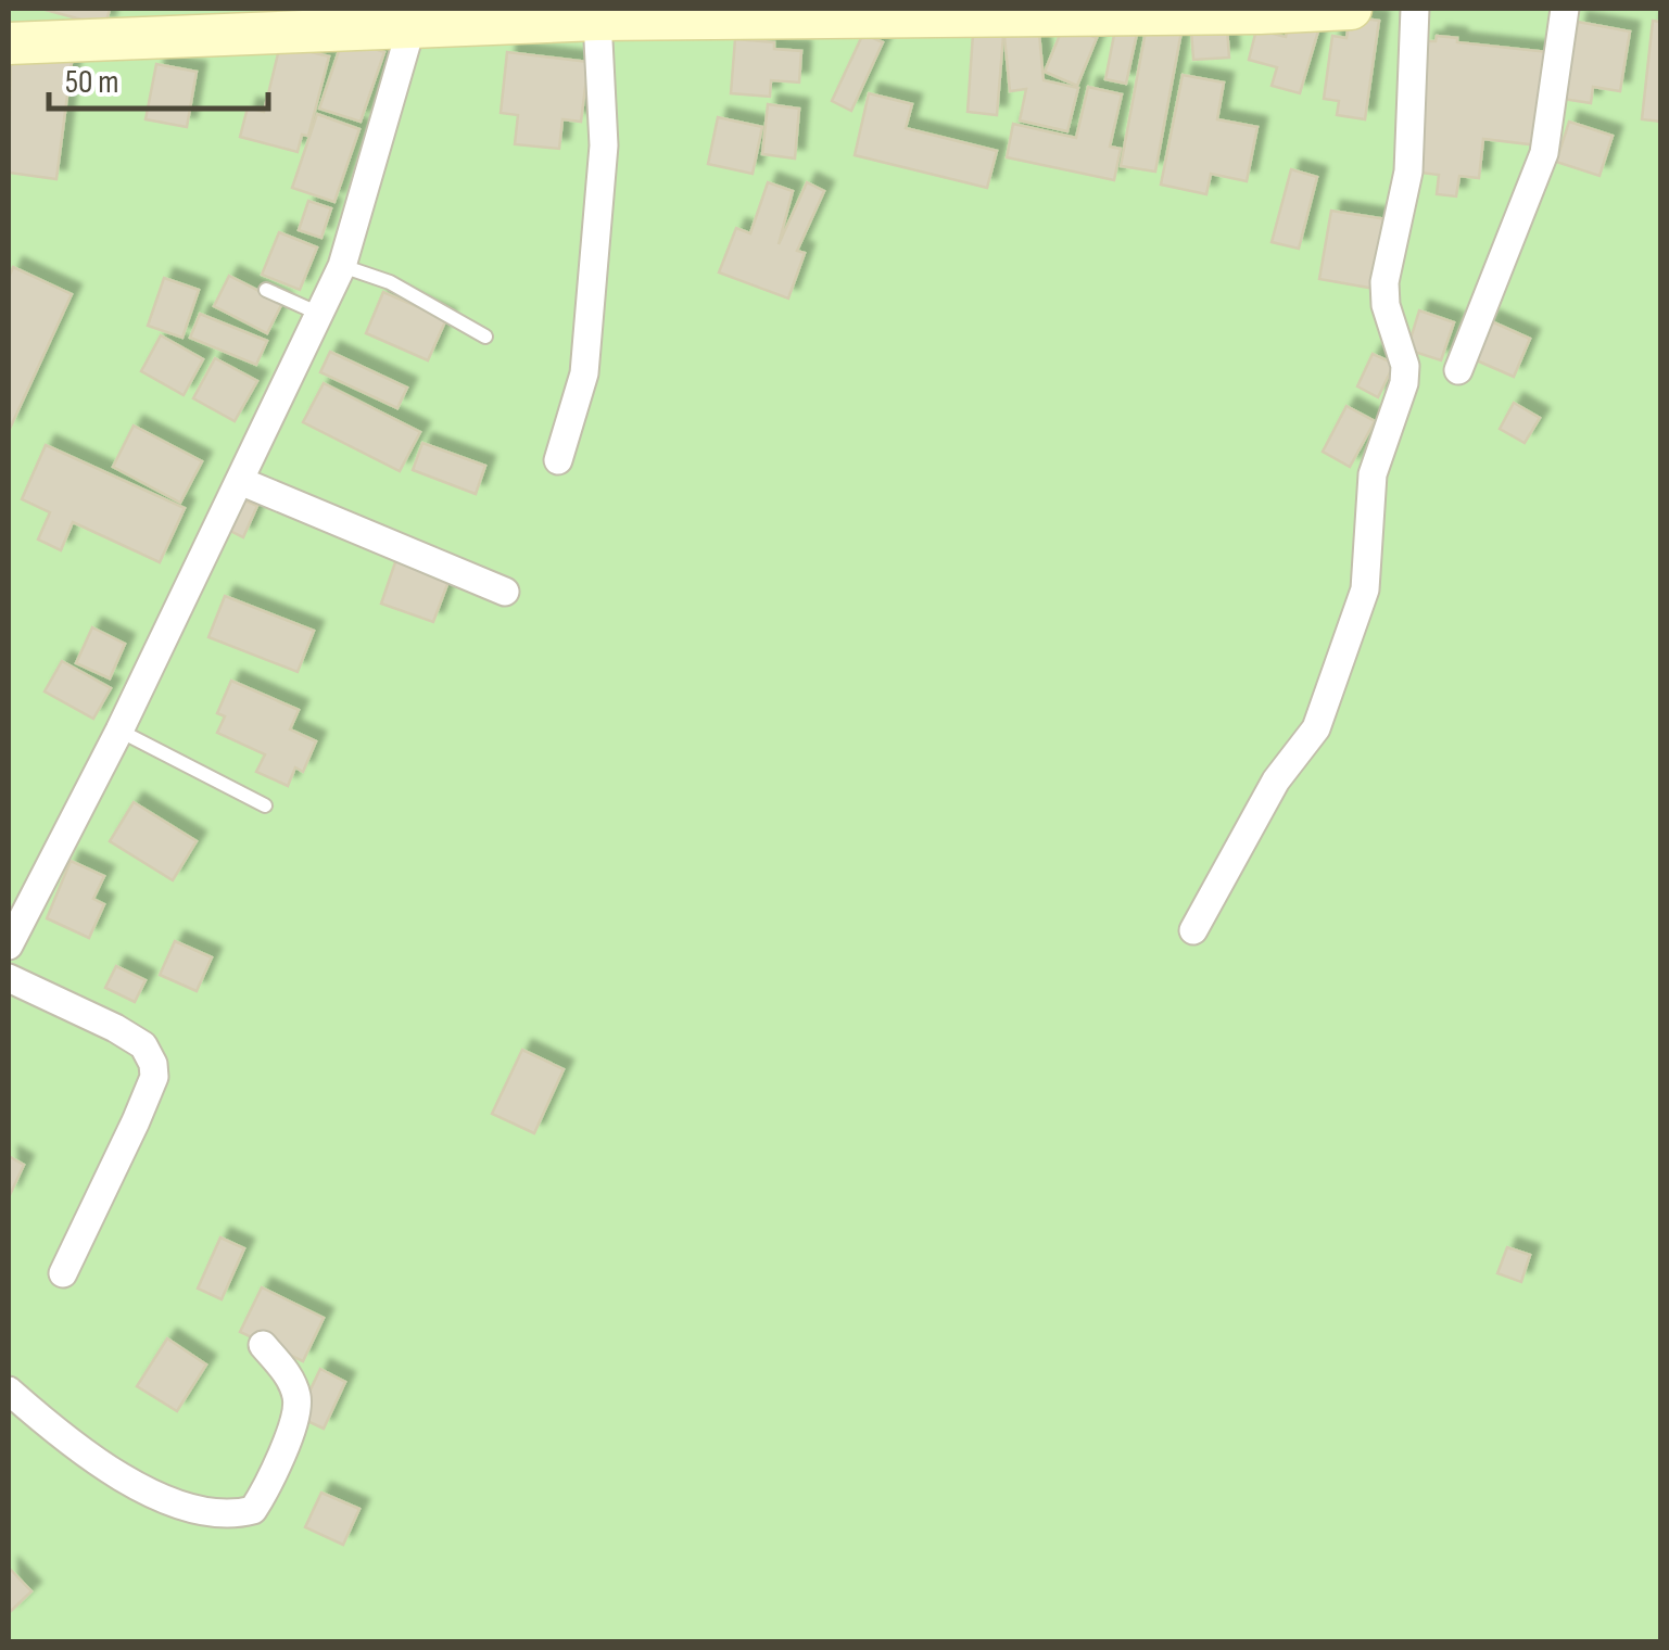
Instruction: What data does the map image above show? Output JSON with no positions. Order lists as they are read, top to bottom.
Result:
{
  "scale_bar": "50 m"
}
